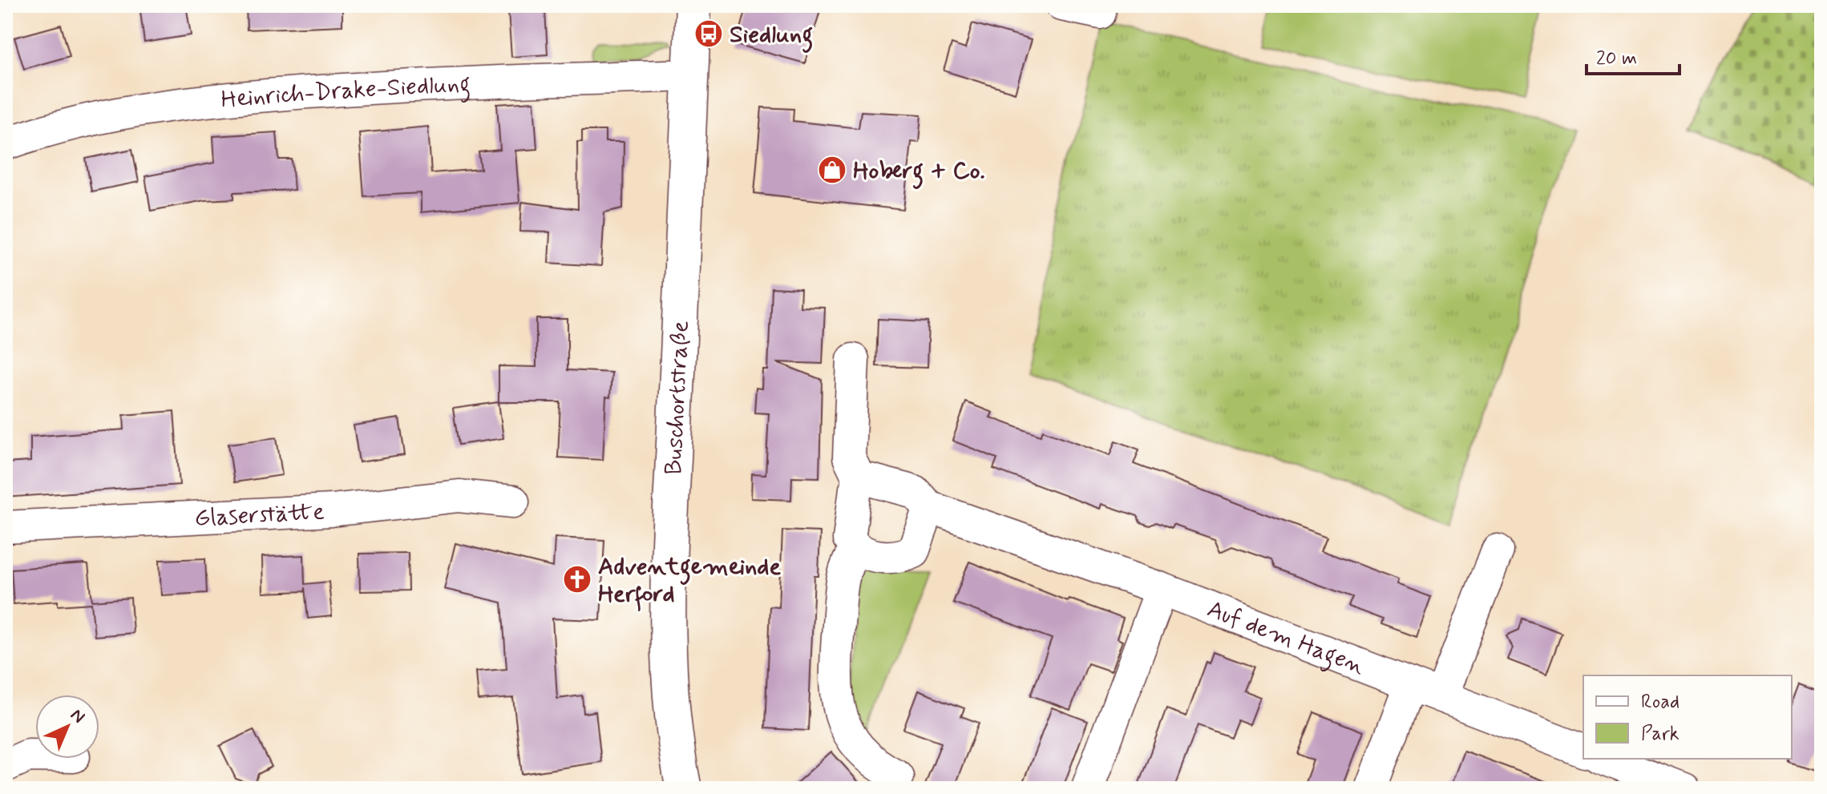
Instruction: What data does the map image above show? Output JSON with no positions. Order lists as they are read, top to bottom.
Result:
{
  "streets": {
    "main road": ["Buschortstraße"],
    "street": ["Heinrich-Drake-Siedlung", "Glaserstätte", "Auf dem Hagen"]
  },
  "crossings": [
    ["Heinrich-Drake-Siedlung", "Buschortstraße"]
  ],
  "places": {
    "bus stop": ["Siedlung"],
    "shop": ["Hoberg + Co."],
    "church": ["Adventgemeinde Herford"]
  },
  "legend": ["Road", "Park"],
  "scale_bar": "20 m",
  "north": "top right"
}
